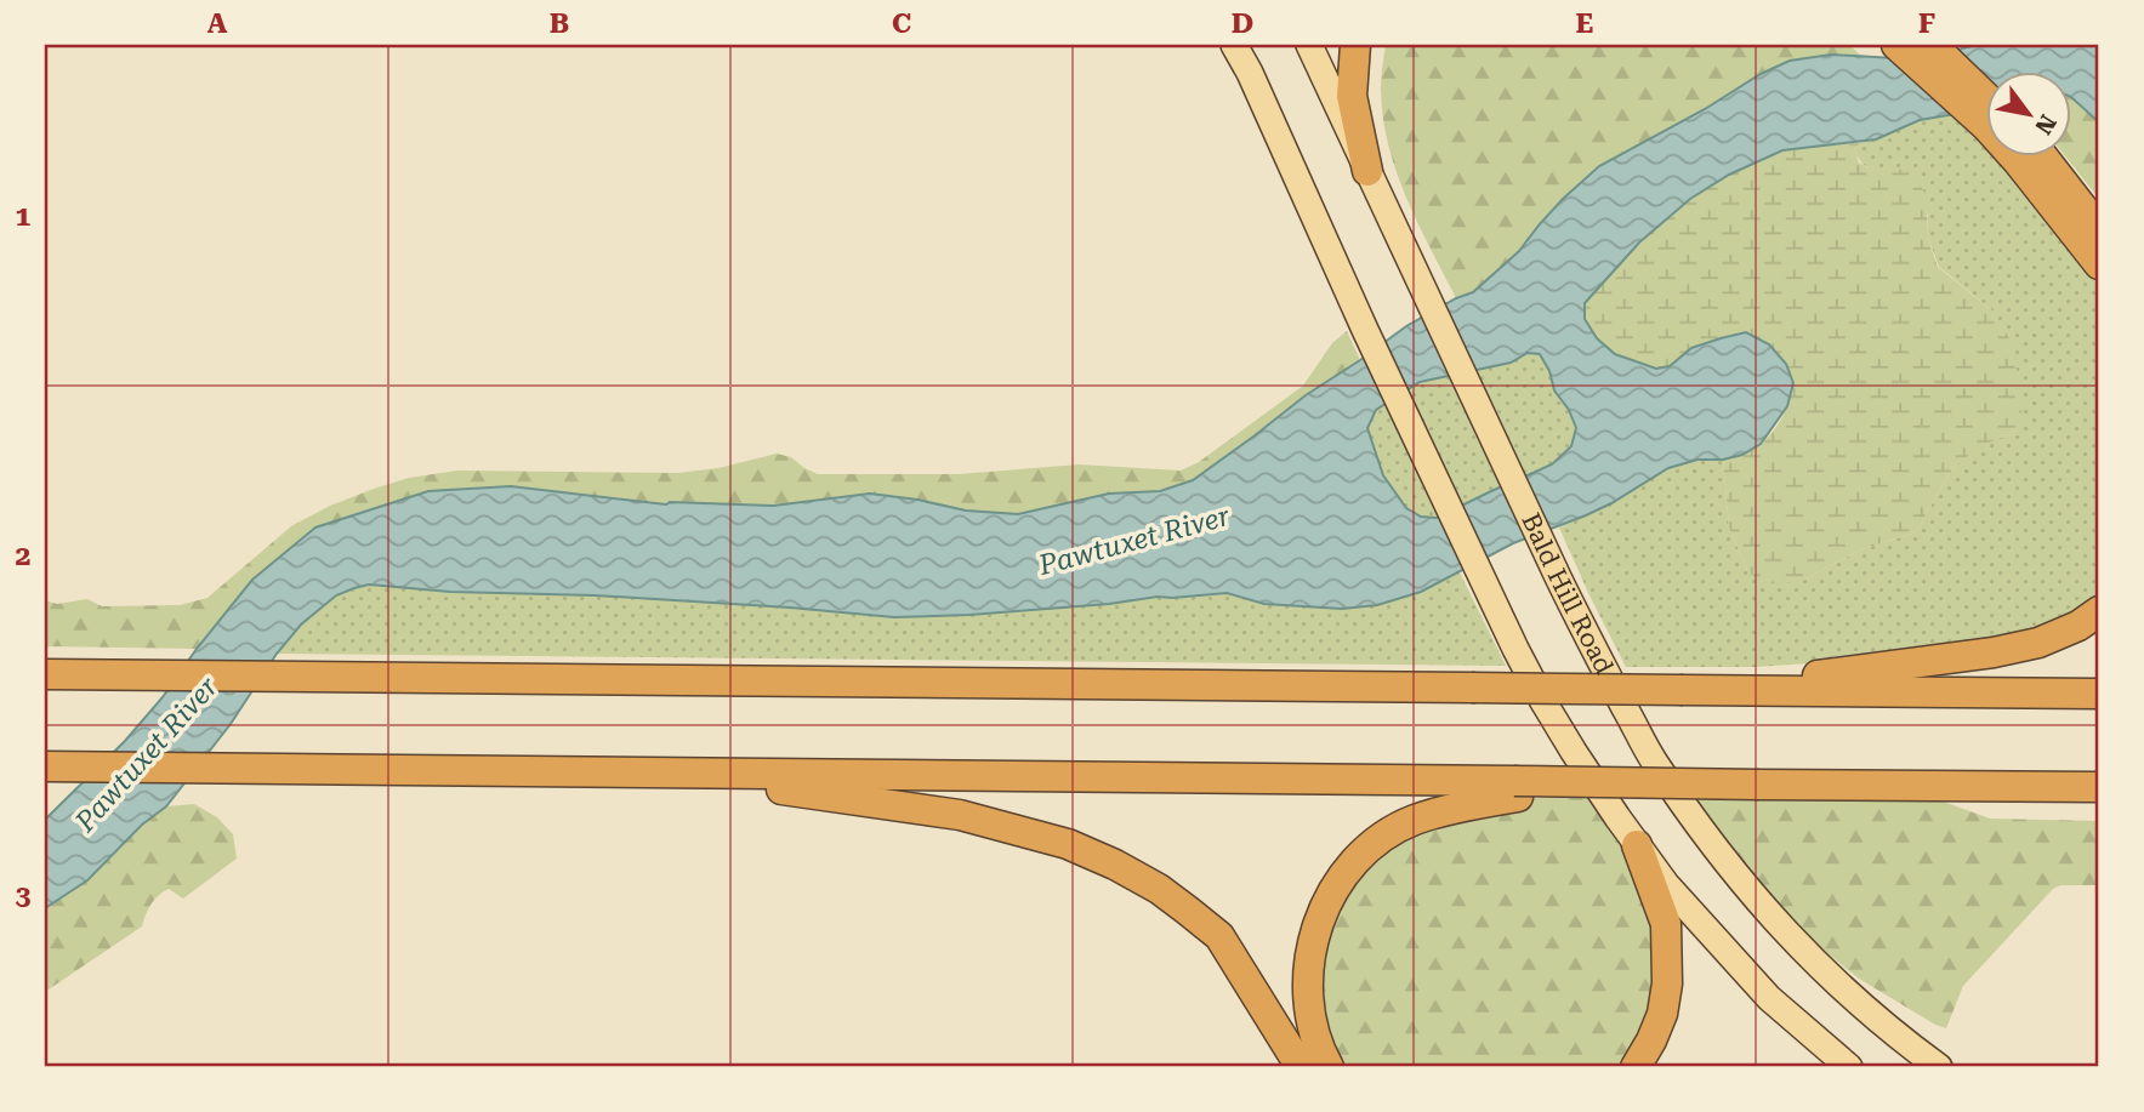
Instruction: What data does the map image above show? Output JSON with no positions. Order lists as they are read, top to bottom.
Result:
{
  "streets": {
    "main road": ["Bald Hill Road"]
  },
  "water": ["Pawtuxet River"],
  "north": "bottom right",
  "grid": {
    "columns": [
      "A",
      "B",
      "C",
      "D",
      "E",
      "F"
    ],
    "rows": ["1", "2", "3"]
  }
}
